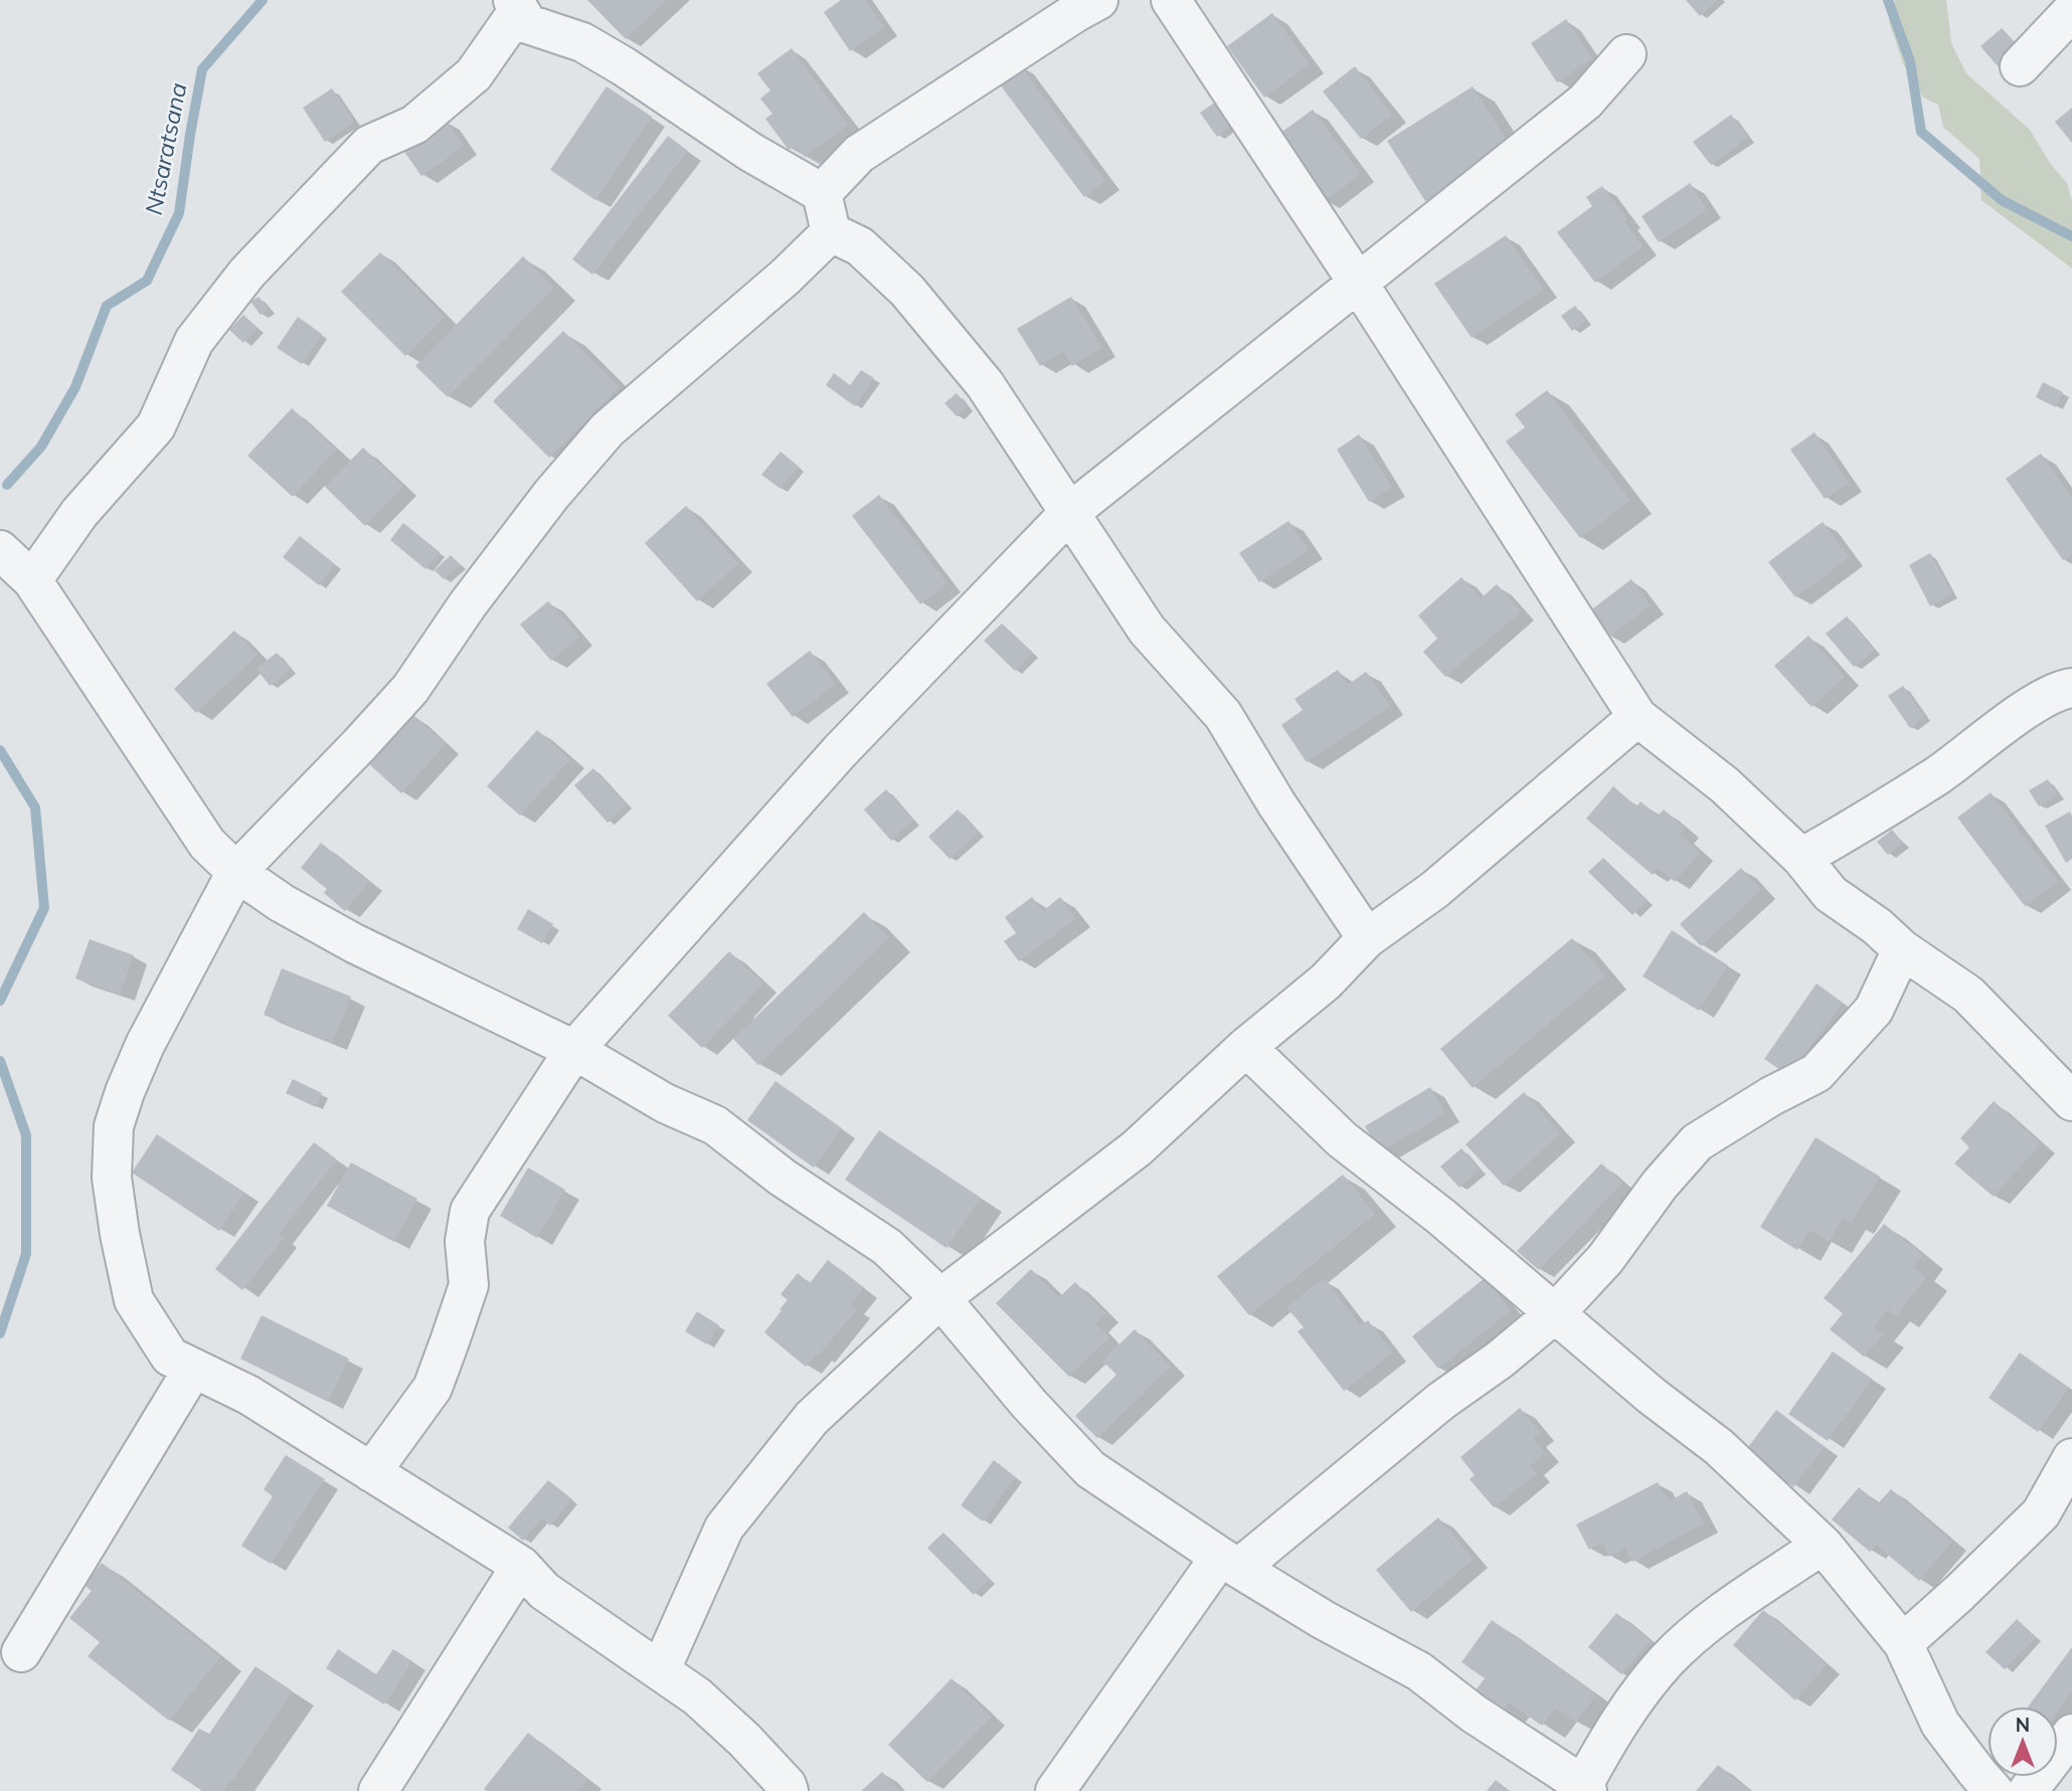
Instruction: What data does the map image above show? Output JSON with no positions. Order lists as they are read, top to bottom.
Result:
{
  "water": ["Ntsaratsana"],
  "north": "top"
}
